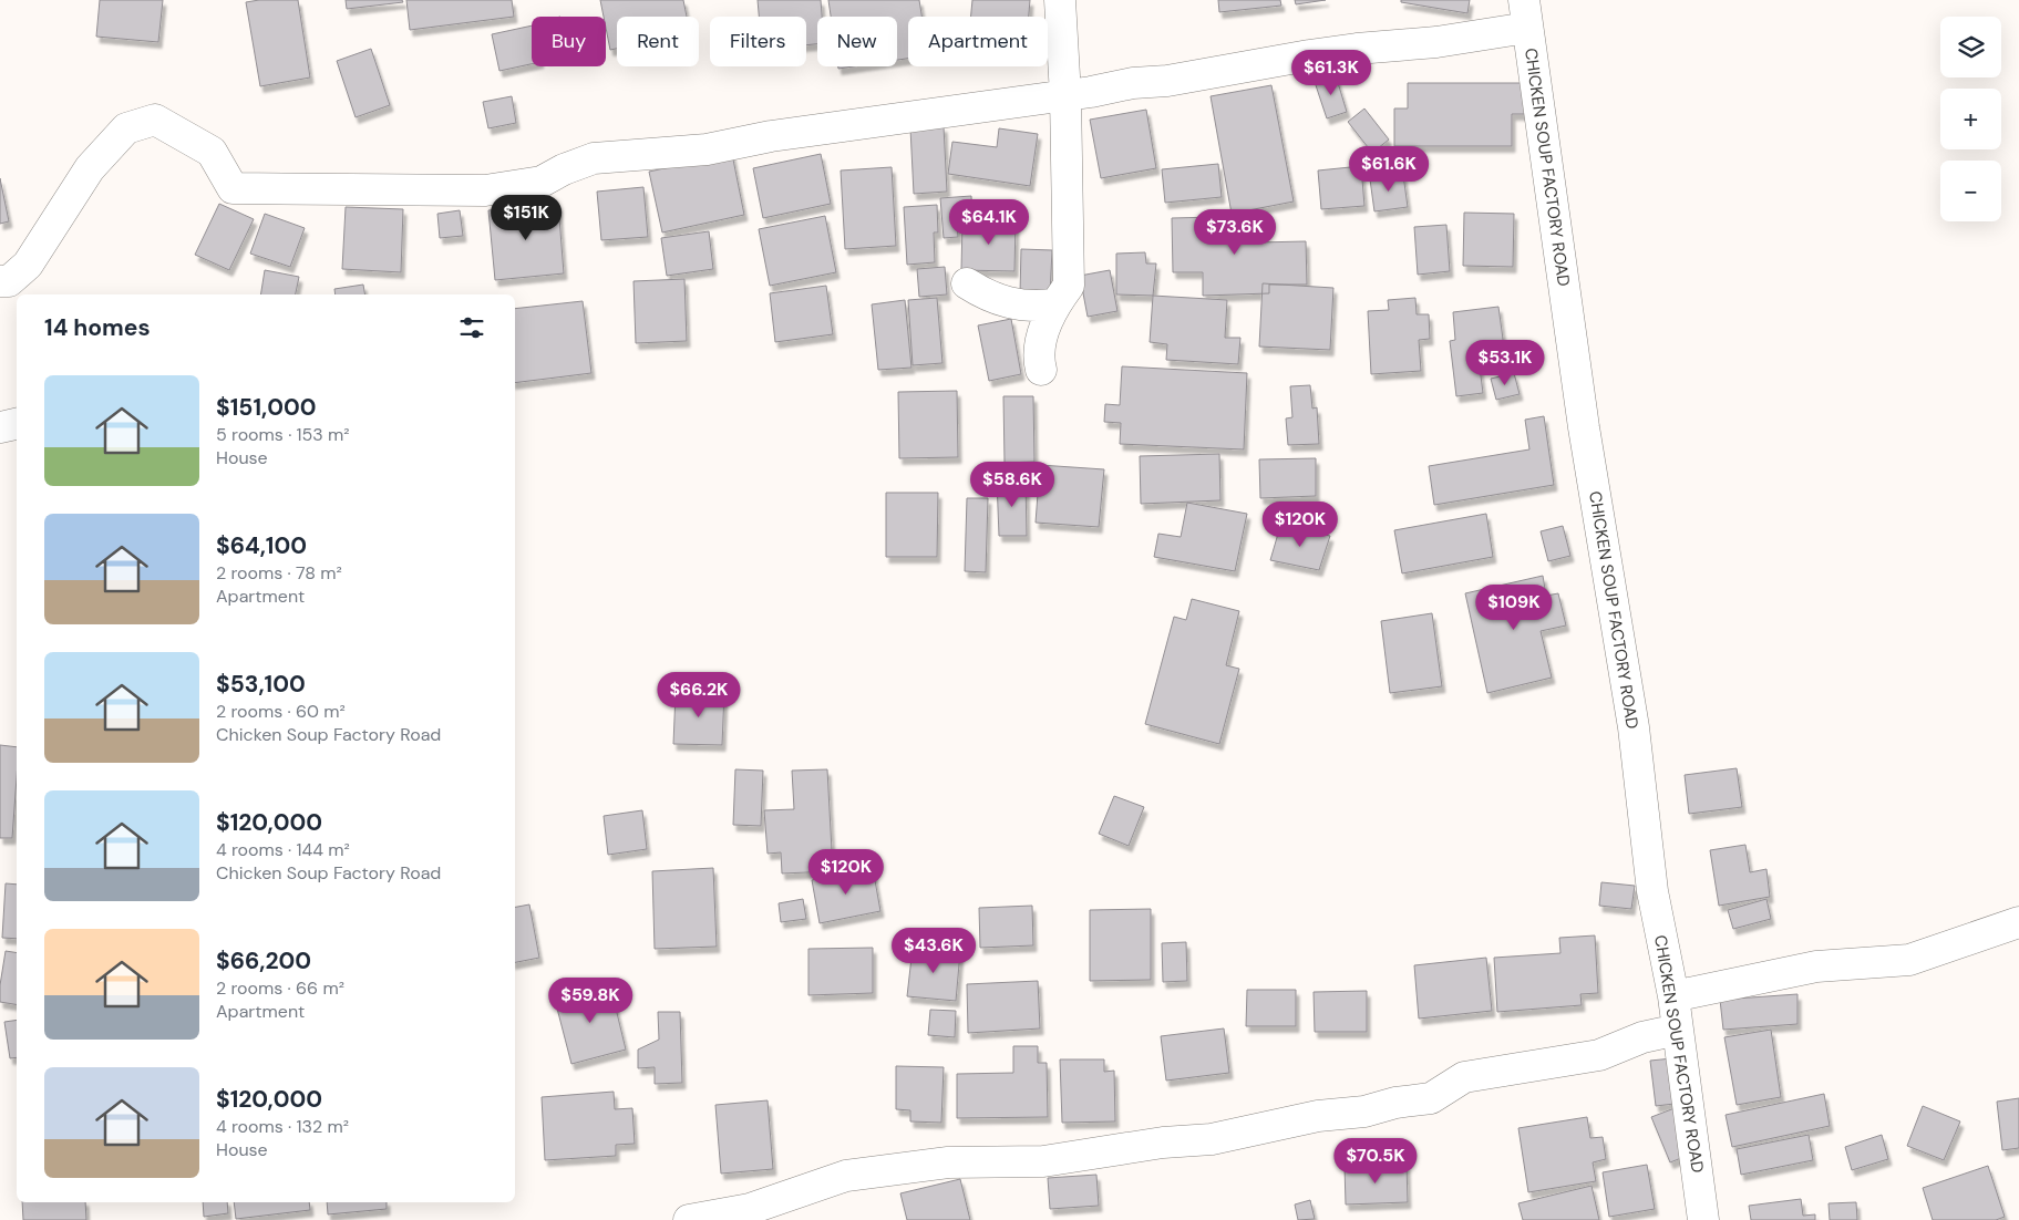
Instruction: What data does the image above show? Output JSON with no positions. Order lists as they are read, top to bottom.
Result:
{
  "streets": {
    "street": ["CHICKEN SOUP FACTORY ROAD"]
  },
  "page": {
    "map_buttons": ["+", "−"],
    "chip": [
      "Buy",
      "Rent",
      "Filters",
      "New",
      "Apartment"
    ],
    "price": [
      "$61.3K",
      "$61.6K",
      "$151K",
      "$64.1K",
      "$73.6K",
      "$53.1K",
      "$58.6K",
      "$120K",
      "$109K",
      "$66.2K",
      "$120K",
      "$43.6K",
      "$59.8K",
      "$70.5K"
    ],
    "heading": "14 homes",
    "list": [
      {
        "name": "$151,000",
        "note": "5 rooms · 153 m² · House"
      },
      {
        "name": "$64,100",
        "note": "2 rooms · 78 m² · Apartment"
      },
      {
        "name": "$53,100",
        "note": "2 rooms · 60 m² · Chicken Soup Factory Road"
      },
      {
        "name": "$120,000",
        "note": "4 rooms · 144 m² · Chicken Soup Factory Road"
      },
      {
        "name": "$66,200",
        "note": "2 rooms · 66 m² · Apartment"
      },
      {
        "name": "$120,000",
        "note": "4 rooms · 132 m² · House"
      }
    ]
  }
}
